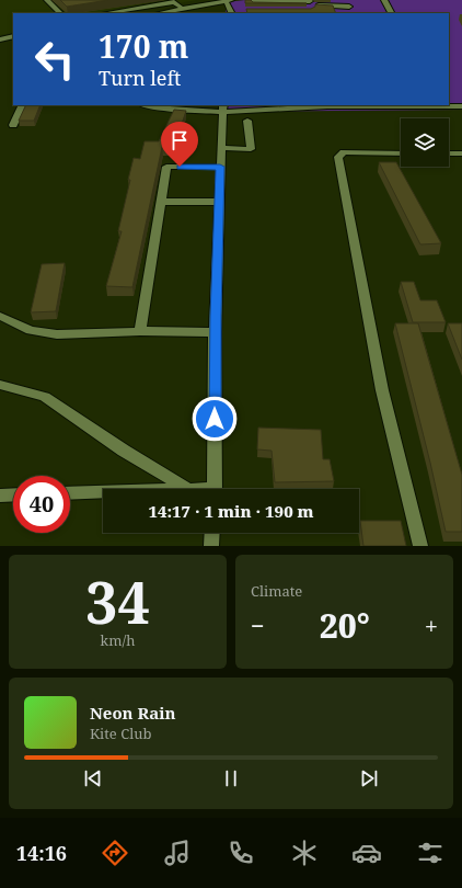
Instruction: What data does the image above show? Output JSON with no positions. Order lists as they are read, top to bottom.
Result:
{
  "page": {
    "turn": ["170 m", "Turn left"],
    "limit": "40",
    "trip": "14:17 · 1 min · 190 m",
    "tile": [
      ["34", "km/h"],
      "Climate"
    ],
    "heat": ["−", "20°", "+"],
    "song": ["Neon Rain", "Kite Club"],
    "tabs": "14:16"
  }
}
